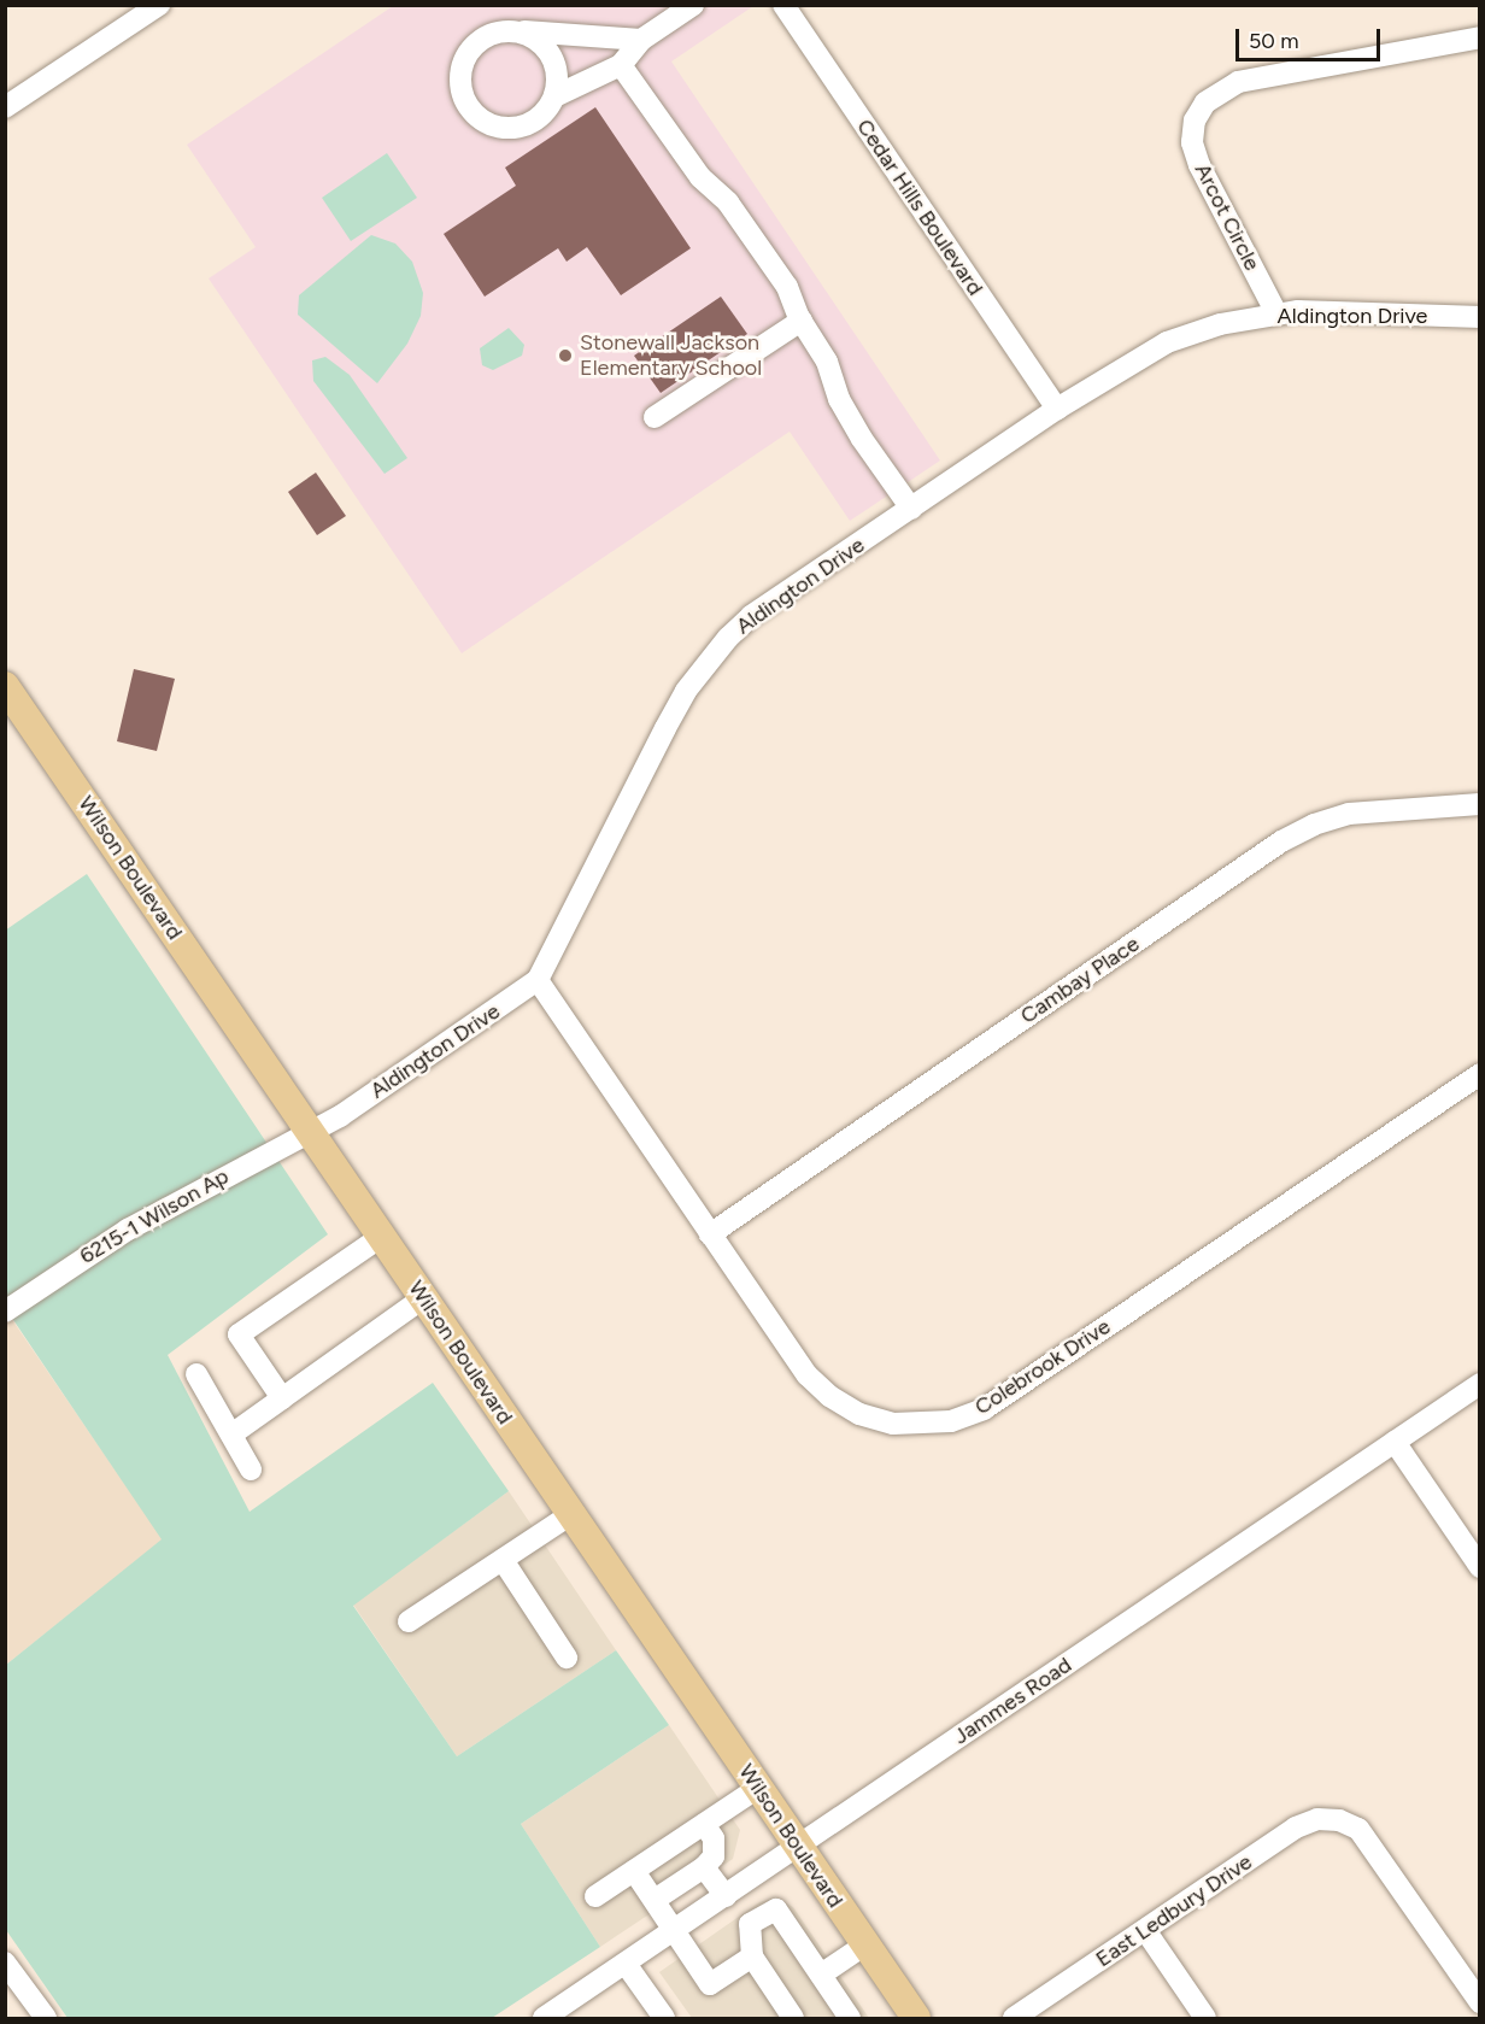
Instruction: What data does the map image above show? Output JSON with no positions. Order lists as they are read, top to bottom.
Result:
{
  "streets": {
    "main road": ["Wilson Boulevard"],
    "street": [
      "Cedar Hills Boulevard",
      "Arcot Circle",
      "Aldington Drive",
      "Cambay Place",
      "6215-1 Wilson Ap",
      "Colebrook Drive",
      "Jammes Road",
      "East Ledbury Drive"
    ]
  },
  "crossings": [
    ["Cedar Hills Boulevard", "Aldington Drive"],
    ["Arcot Circle", "Aldington Drive"],
    ["Aldington Drive", "Wilson Boulevard"],
    ["Aldington Drive", "6215-1 Wilson Ap"],
    ["Aldington Drive", "Colebrook Drive"],
    ["Wilson Boulevard", "6215-1 Wilson Ap"],
    ["Wilson Boulevard", "Jammes Road"],
    ["Cambay Place", "Colebrook Drive"]
  ],
  "places": ["Stonewall Jackson Elementary School"],
  "scale_bar": "50 m"
}
